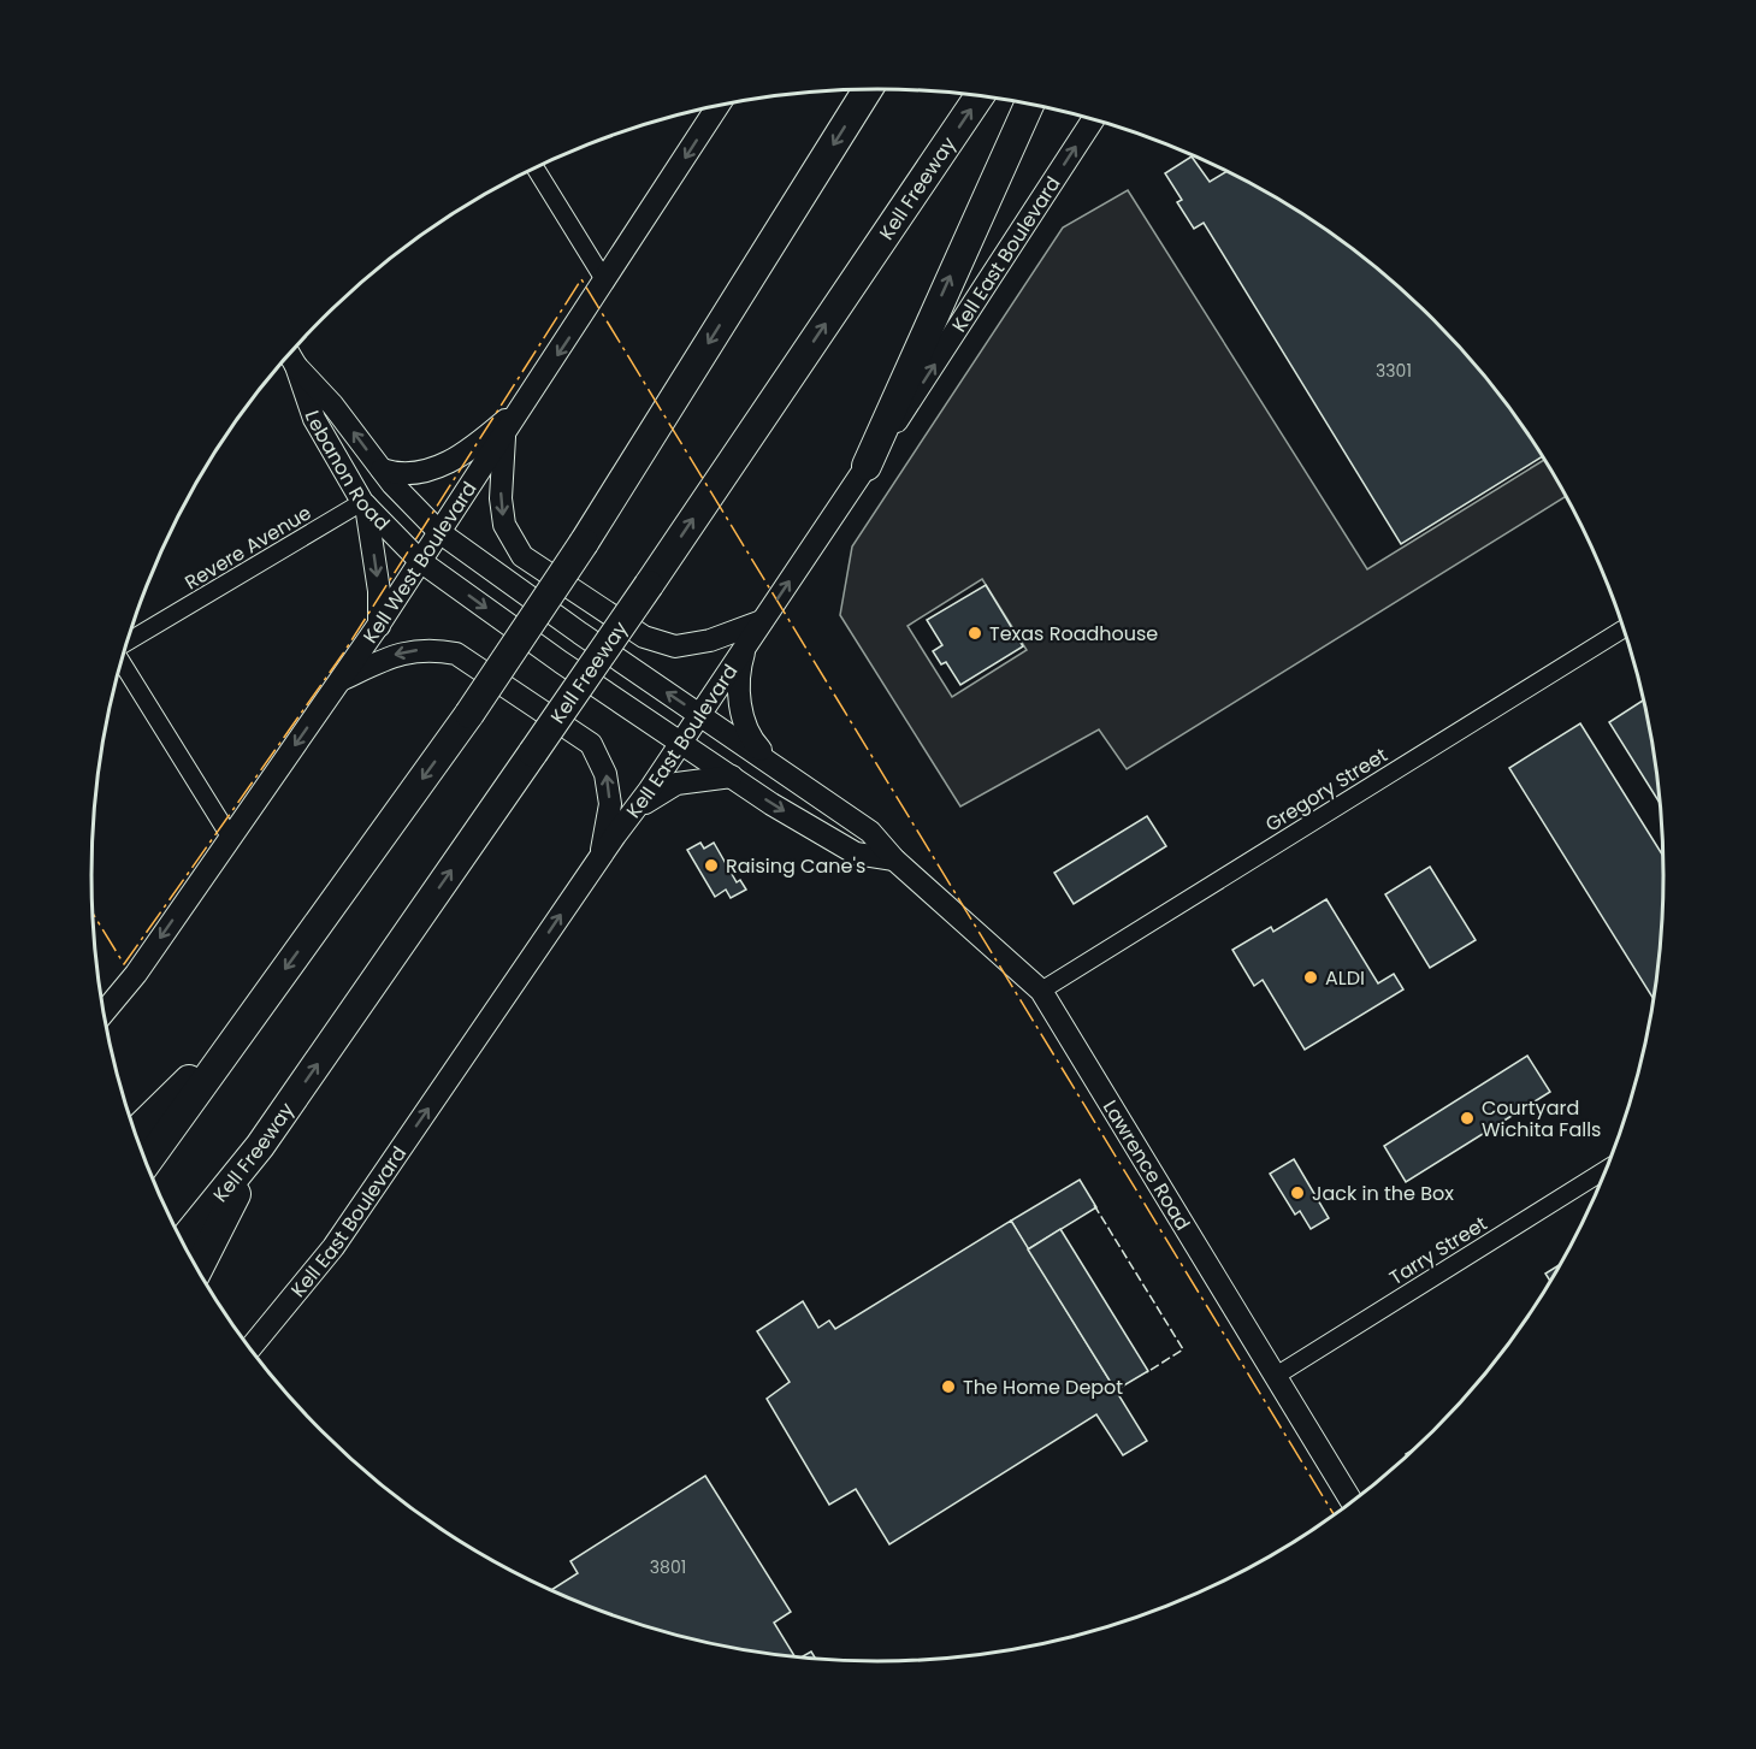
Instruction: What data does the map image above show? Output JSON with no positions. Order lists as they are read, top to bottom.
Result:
{
  "streets": {
    "highway": ["Kell Freeway"],
    "main road": [
      "Kell East Boulevard",
      "Lebanon Road",
      "Kell West Boulevard",
      "Lawrence Road"
    ],
    "street": ["Revere Avenue", "Gregory Street", "Tarry Street"]
  },
  "crossings": [
    ["Kell East Boulevard", "Lawrence Road"],
    ["Lebanon Road", "Revere Avenue"],
    ["Lebanon Road", "Kell West Boulevard"],
    ["Lebanon Road", "Lawrence Road"],
    ["Kell West Boulevard", "Lawrence Road"],
    ["Gregory Street", "Lawrence Road"],
    ["Lawrence Road", "Tarry Street"]
  ],
  "one_way": ["Kell East Boulevard", "Kell West Boulevard"],
  "places": [
    "Texas Roadhouse",
    "Raising Cane's",
    "ALDI",
    "Courtyard Wichita Falls",
    "Jack in the Box",
    "The Home Depot"
  ],
  "house_numbers": ["3301", "3801"]
}
